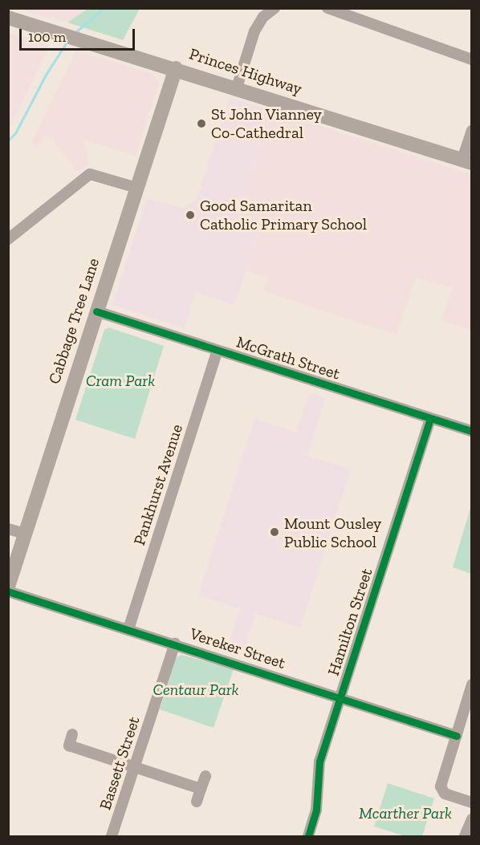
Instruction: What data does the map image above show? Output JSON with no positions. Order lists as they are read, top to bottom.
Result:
{
  "streets": {
    "main road": ["Princes Highway", "Cabbage Tree Lane"],
    "street": [
      "McGrath Street",
      "Pankhurst Avenue",
      "Hamilton Street",
      "Vereker Street",
      "Bassett Street"
    ]
  },
  "crossings": [
    ["Princes Highway", "Cabbage Tree Lane"],
    ["Cabbage Tree Lane", "McGrath Street"],
    ["McGrath Street", "Pankhurst Avenue"],
    ["McGrath Street", "Hamilton Street"],
    ["Pankhurst Avenue", "Vereker Street"],
    ["Hamilton Street", "Vereker Street"],
    ["Vereker Street", "Bassett Street"]
  ],
  "parks": ["Cram Park", "Centaur Park", "Mcarther Park"],
  "places": ["St John Vianney Co-Cathedral", "Good Samaritan Catholic Primary School", "Mount Ousley Public School"],
  "scale_bar": "100 m"
}
